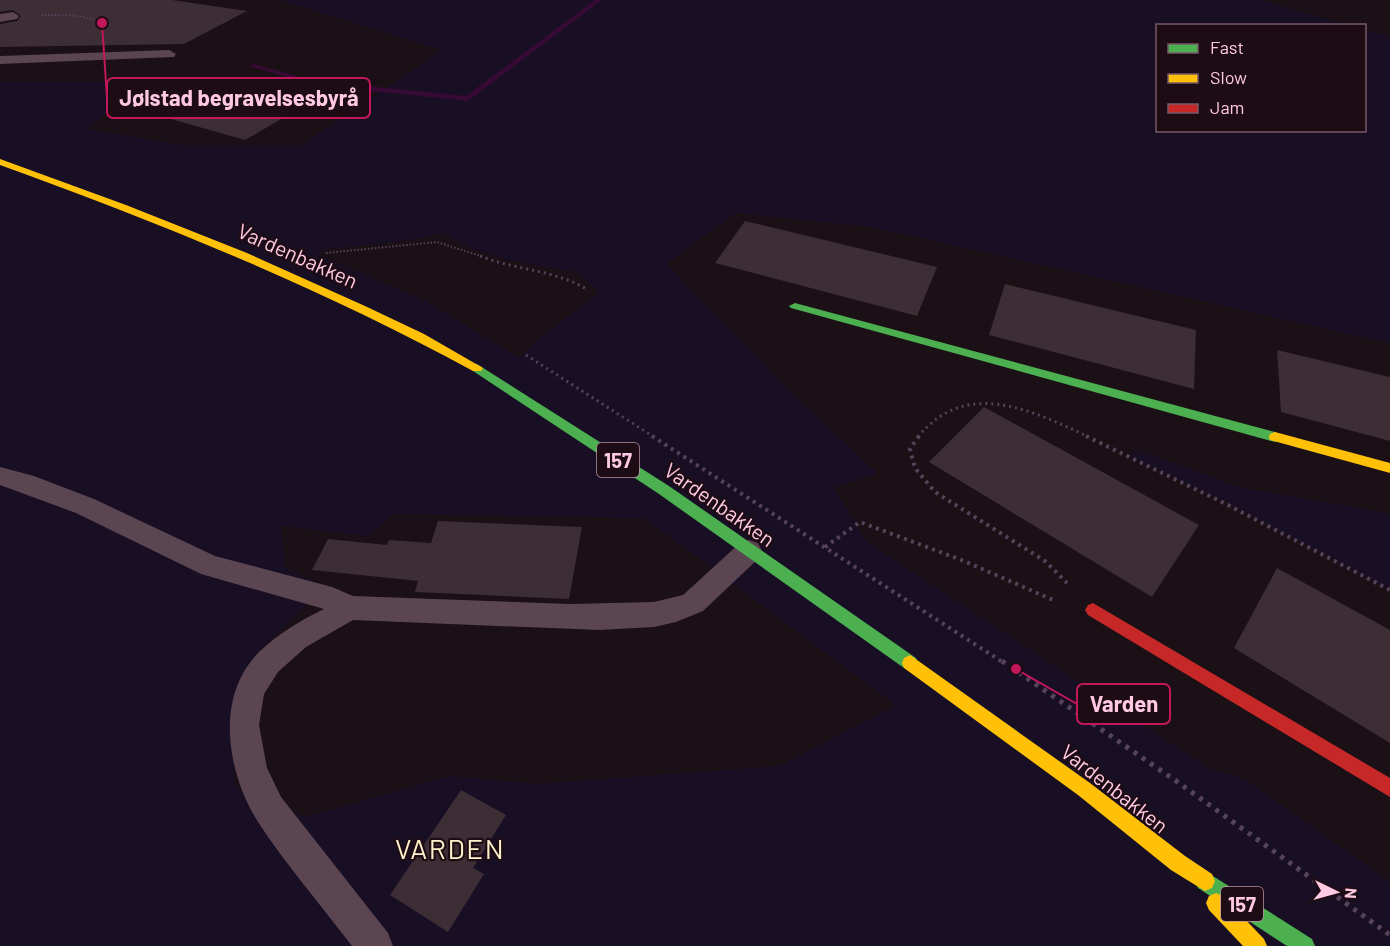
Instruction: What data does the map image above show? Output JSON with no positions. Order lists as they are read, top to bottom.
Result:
{
  "streets": {
    "main road": ["Vardenbakken", "157"]
  },
  "districts": ["VARDEN"],
  "places": ["Jølstad begravelsesbyrå", "Varden"],
  "legend": ["Fast", "Slow", "Jam"],
  "north": "right"
}
